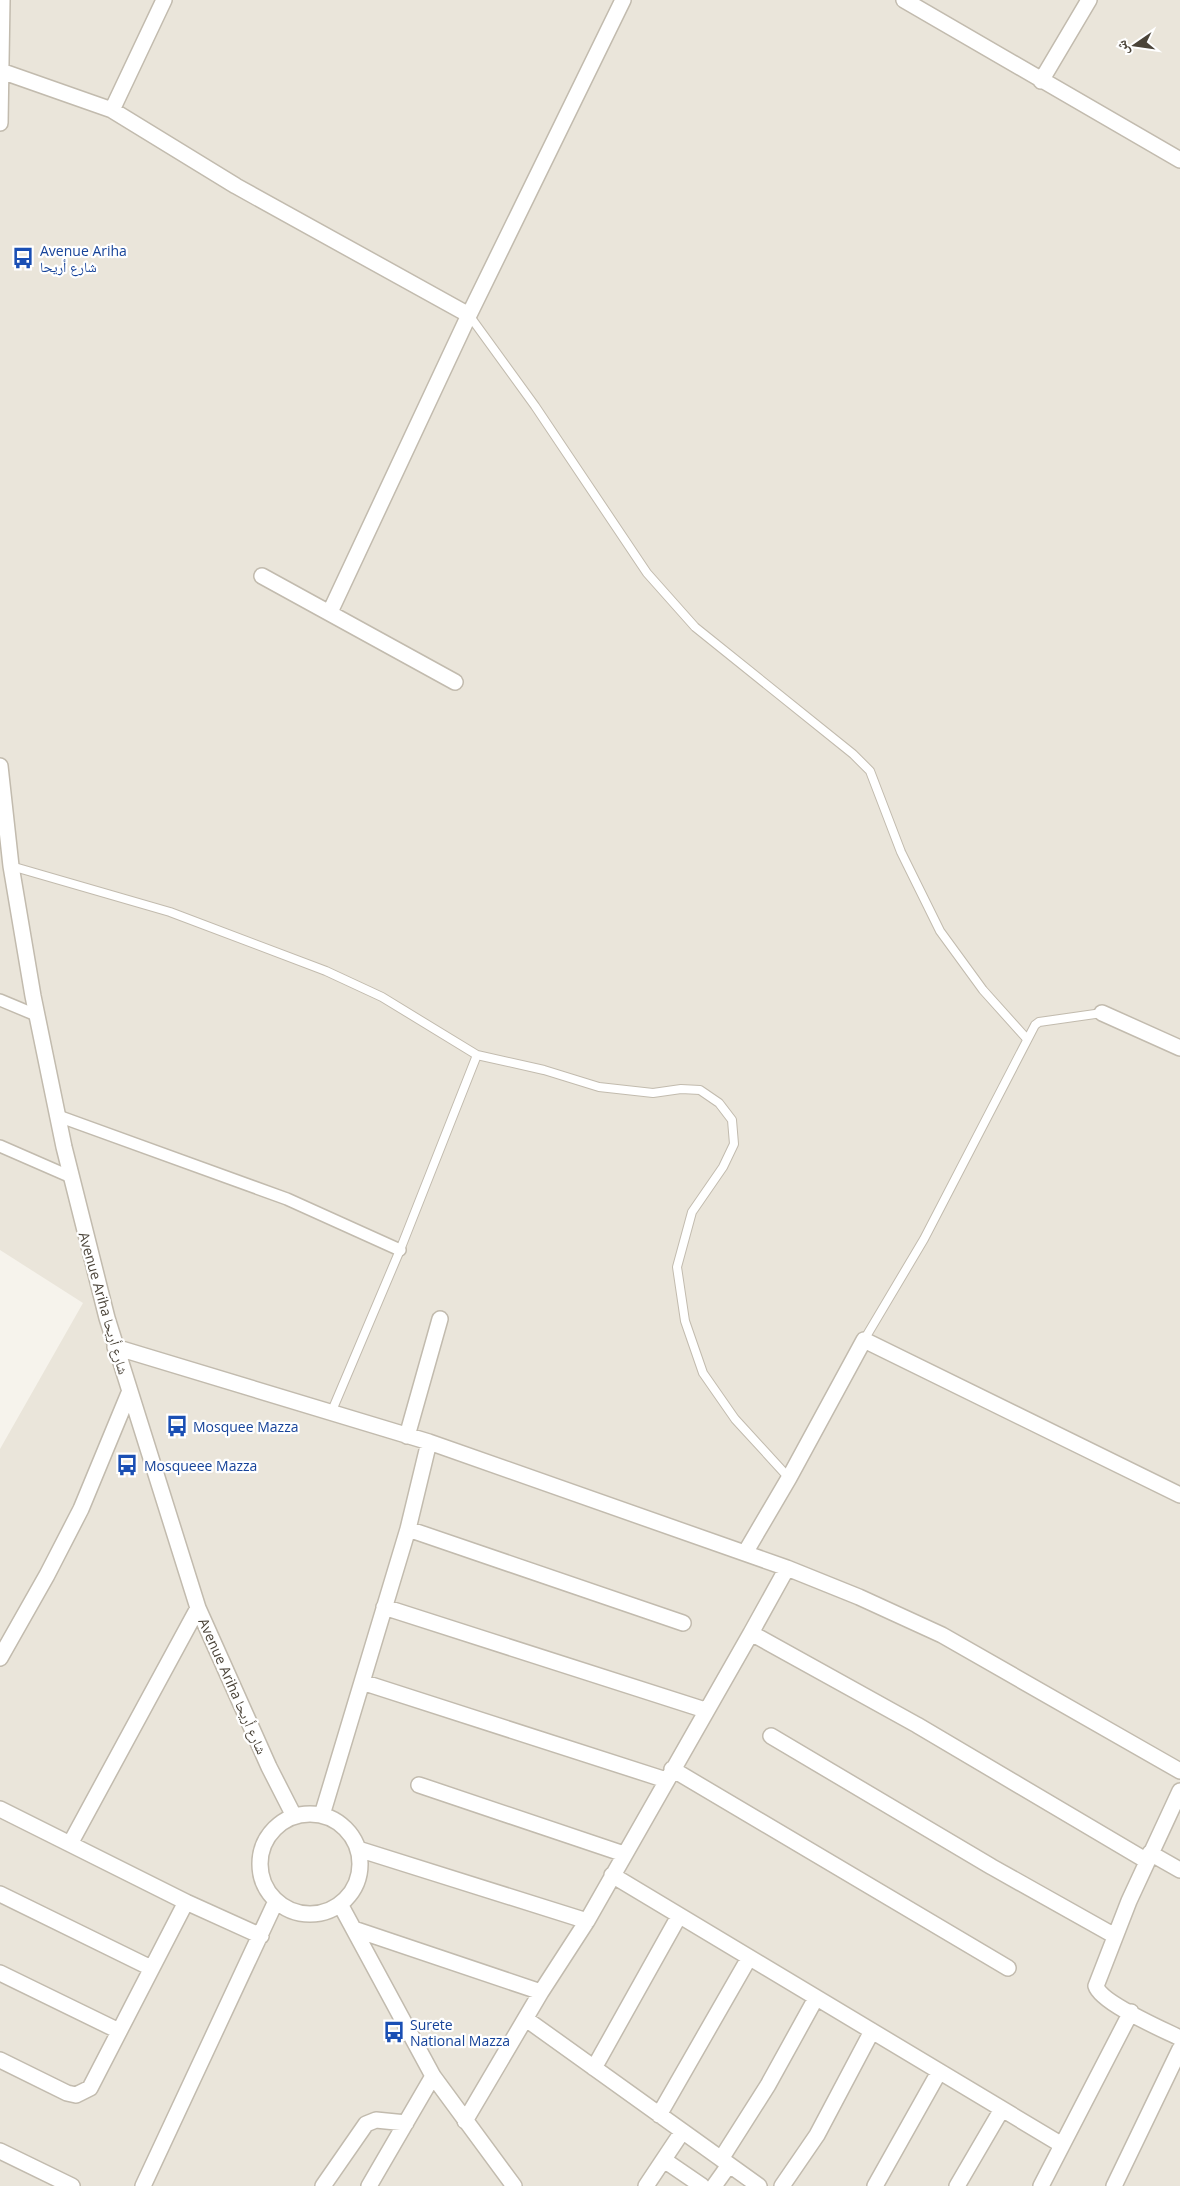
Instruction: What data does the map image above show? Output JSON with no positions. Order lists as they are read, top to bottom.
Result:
{
  "streets": {
    "street": ["Avenue Ariha شارع أريحا"]
  },
  "places": {
    "bus stop": [
      "Avenue Ariha شارع أريحا",
      "Mosquee Mazza",
      "Mosqueee Mazza",
      "Surete National Mazza"
    ]
  },
  "north": "left"
}
